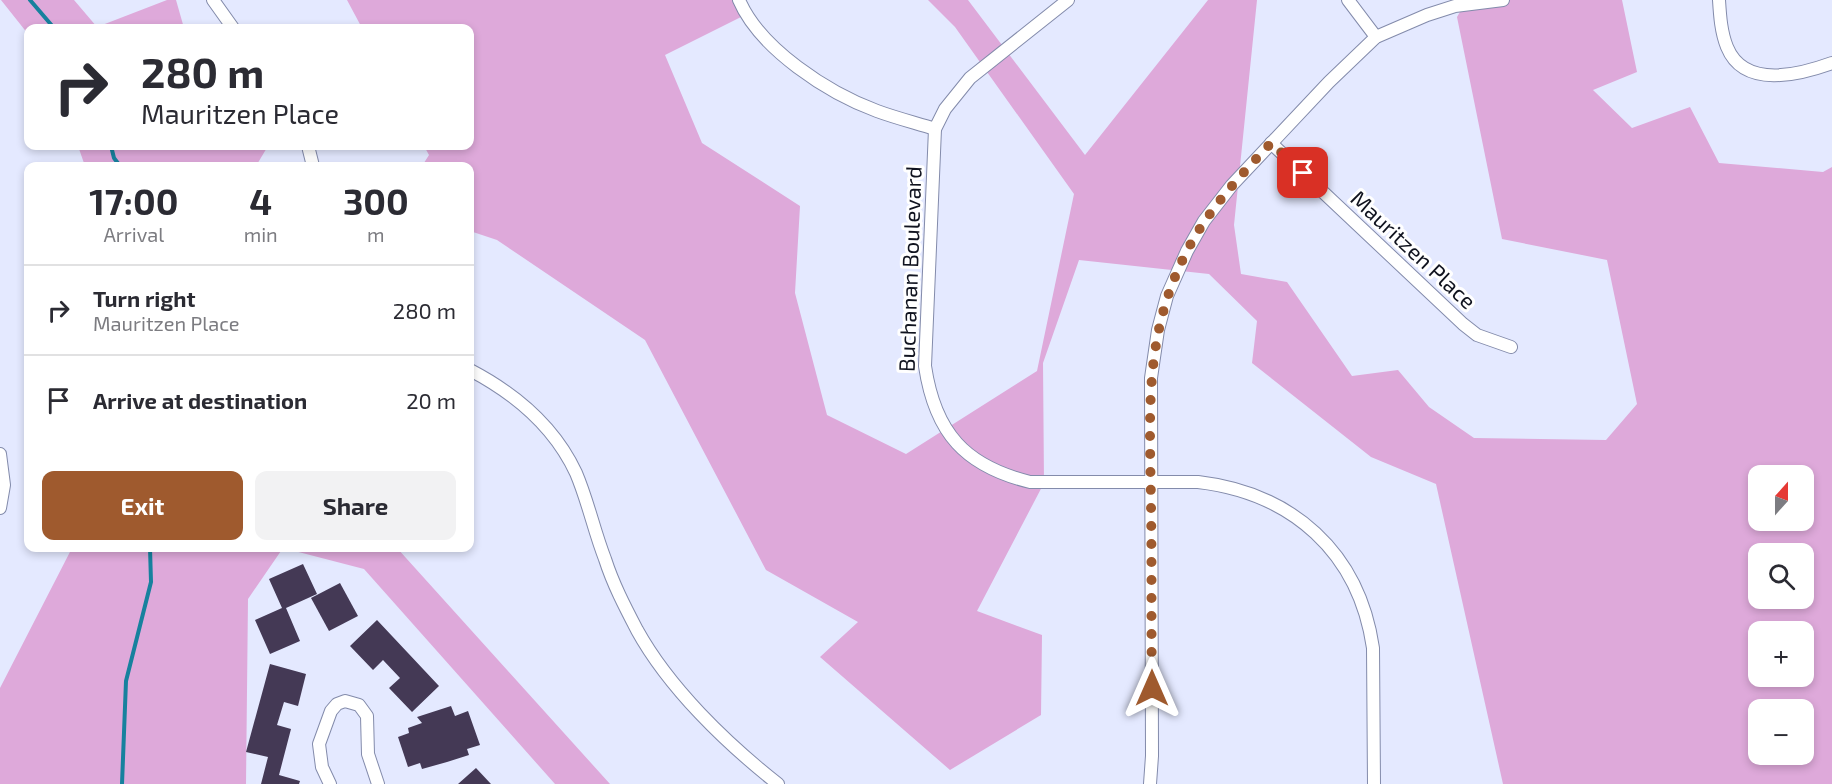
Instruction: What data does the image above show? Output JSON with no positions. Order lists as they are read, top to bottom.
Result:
{
  "streets": {
    "street": ["Mauritzen Place", "Buchanan Boulevard"]
  },
  "north": "top",
  "page": {
    "turn": ["280 m", "Mauritzen Place"],
    "eta": [
      "17:00",
      "Arrival",
      "4",
      "min",
      "300",
      "m"
    ],
    "list": [
      {
        "name": "Turn right",
        "note": "Mauritzen Place",
        "value": "280 m"
      },
      {
        "name": "Arrive at destination",
        "value": "20 m"
      }
    ],
    "buttons": ["Exit", "Share"],
    "map_buttons": ["+", "−"]
  }
}
